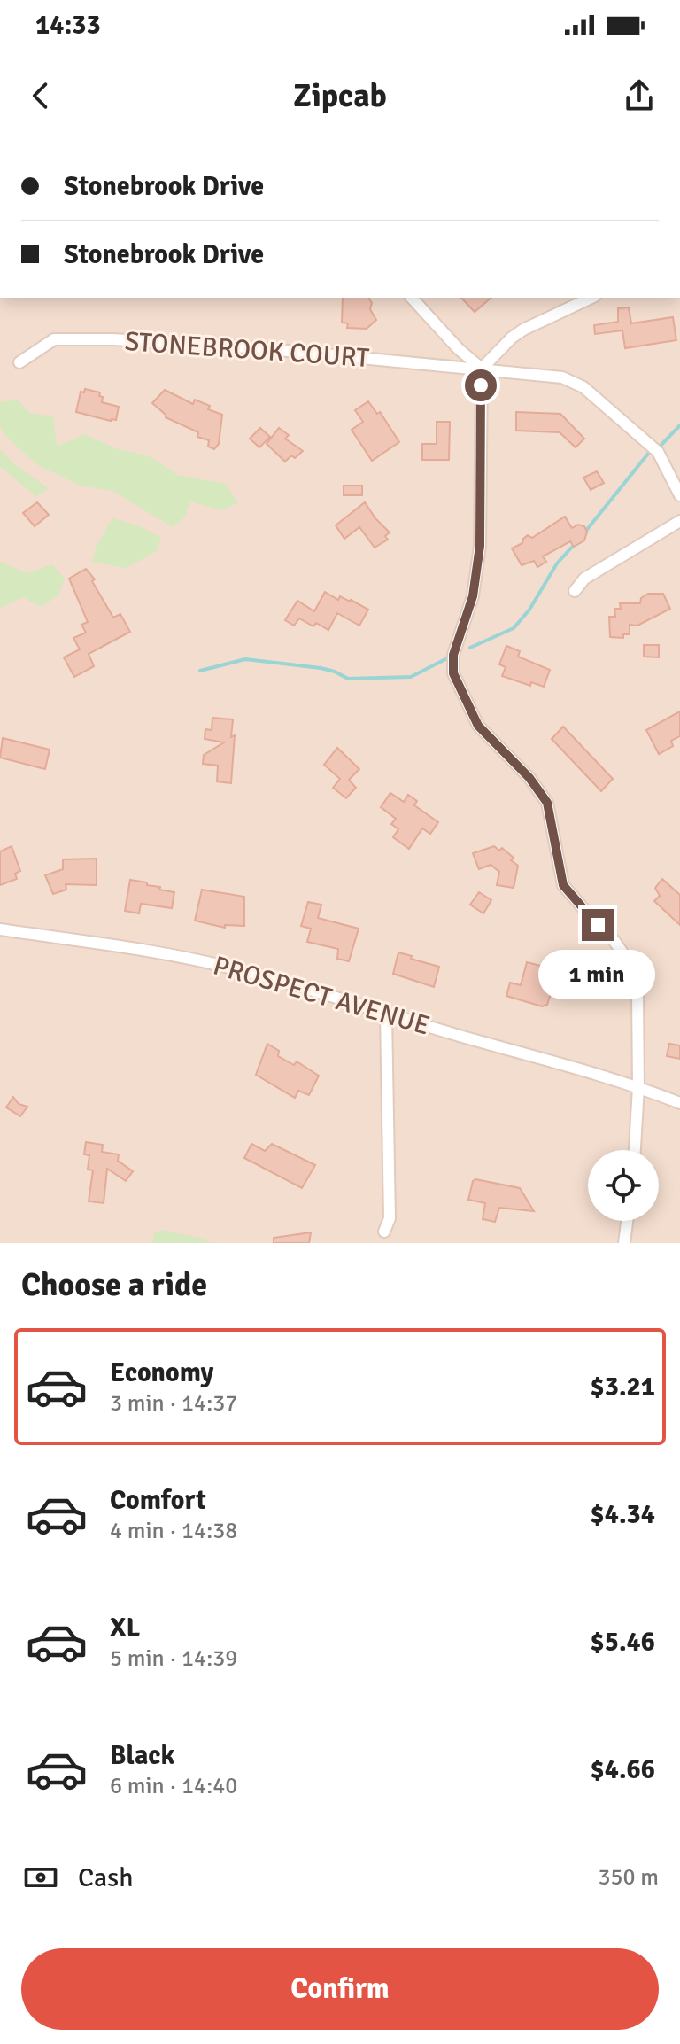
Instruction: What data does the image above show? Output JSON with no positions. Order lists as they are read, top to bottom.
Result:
{
  "streets": {
    "street": ["STONEBROOK COURT", "PROSPECT AVENUE"]
  },
  "page": {
    "status": "14:33",
    "header": "Zipcab",
    "banner": ["Stonebrook Drive", "Stonebrook Drive"],
    "bubble": "1 min",
    "heading": "Choose a ride",
    "list": [
      {
        "name": "Economy",
        "note": "3 min · 14:37",
        "value": "$3.21"
      },
      {
        "name": "Comfort",
        "note": "4 min · 14:38",
        "value": "$4.34"
      },
      {
        "name": "XL",
        "note": "5 min · 14:39",
        "value": "$5.46"
      },
      {
        "name": "Black",
        "note": "6 min · 14:40",
        "value": "$4.66"
      }
    ],
    "pay": ["Cash", "350 m"],
    "buttons": "Confirm"
  }
}
